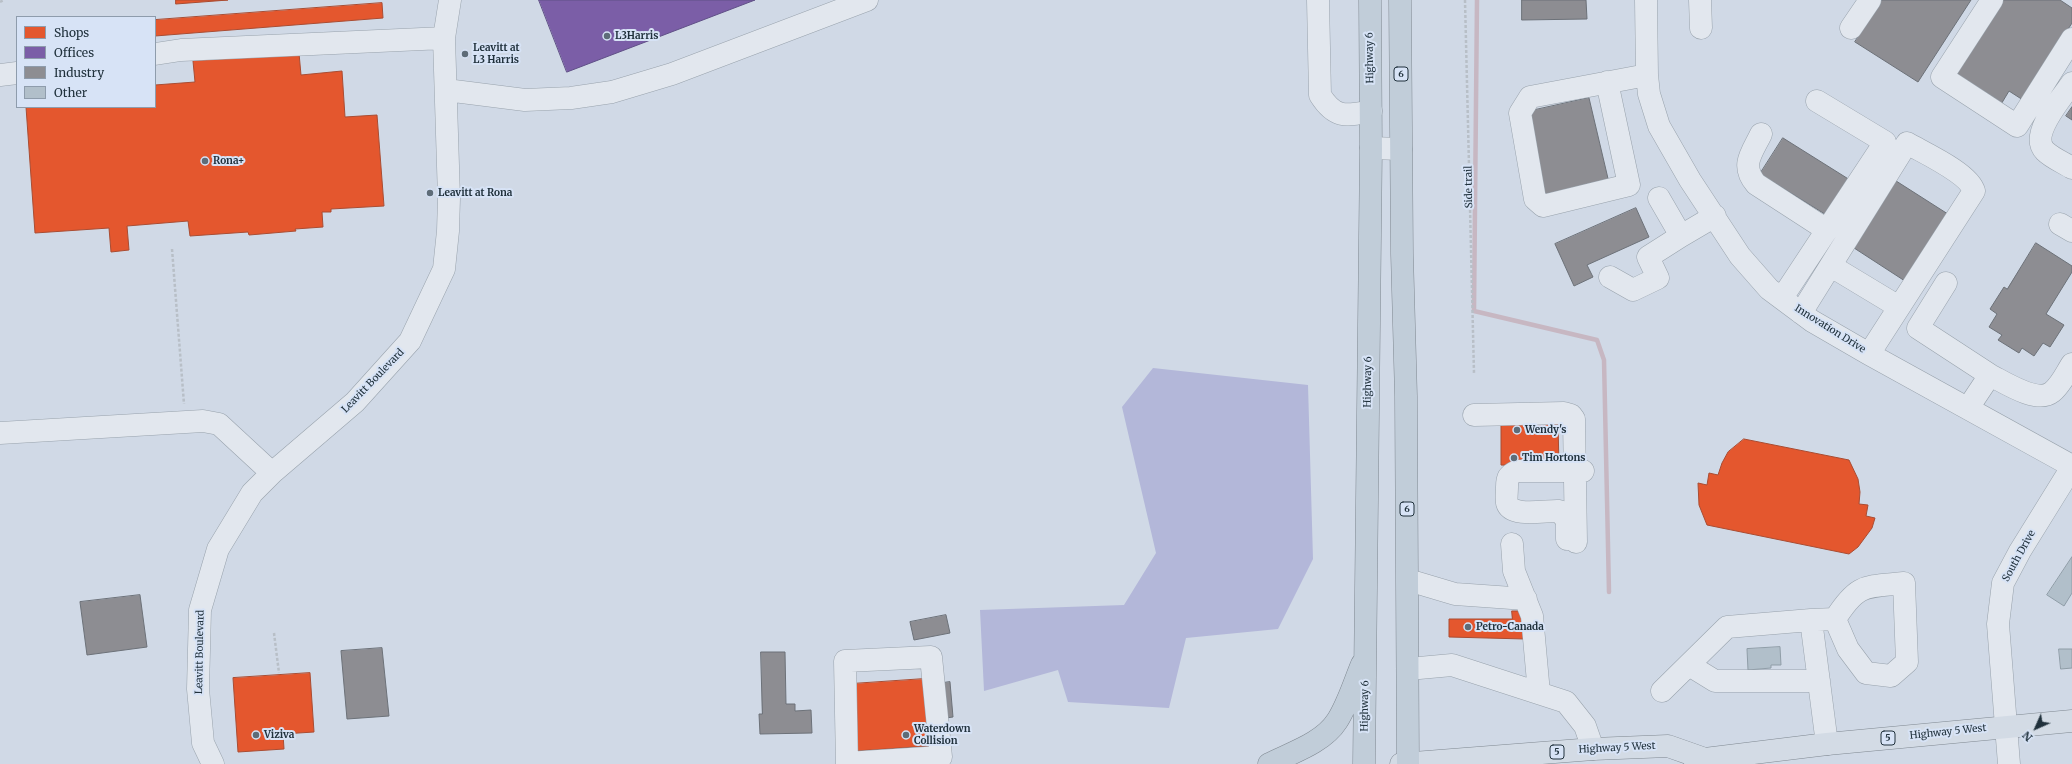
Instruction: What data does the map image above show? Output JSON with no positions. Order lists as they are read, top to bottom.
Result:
{
  "streets": {
    "highway": ["Highway 6", "6"],
    "main road": ["Highway 5 West", "5"],
    "street": ["Innovation Drive", "Leavitt Boulevard", "South Drive"],
    "path": ["Side trail"]
  },
  "crossings": [
    ["6", "Highway 5 West"],
    ["6", "5"],
    ["Innovation Drive", "South Drive"],
    ["South Drive", "Highway 5 West"],
    ["Highway 5 West", "5"]
  ],
  "places": [
    "L3Harris",
    "Leavitt at L3 Harris",
    "Rona+",
    "Leavitt at Rona",
    "Wendy's",
    "Tim Hortons",
    "Petro-Canada",
    "Viziva",
    "Waterdown Collision"
  ],
  "legend": [
    "Shops",
    "Offices",
    "Industry",
    "Other"
  ],
  "north": "bottom left"
}
